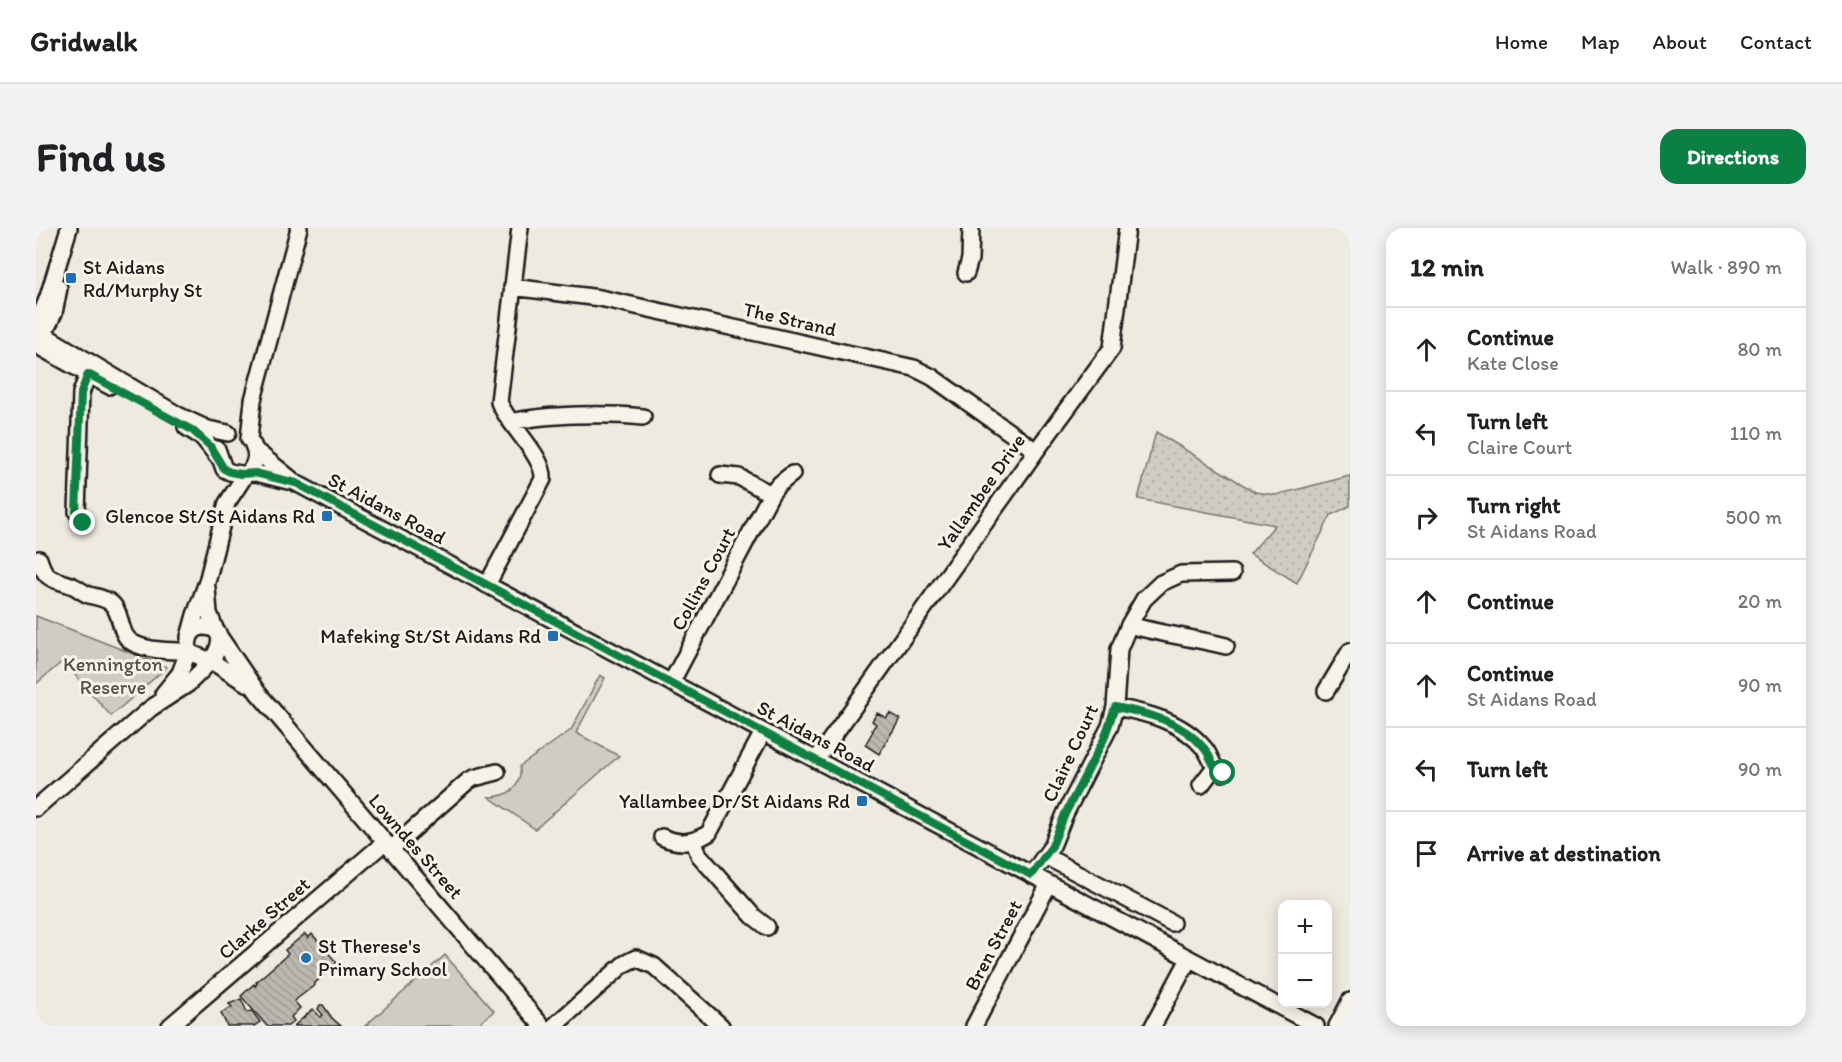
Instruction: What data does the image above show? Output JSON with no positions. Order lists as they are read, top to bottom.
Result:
{
  "streets": {
    "street": [
      "The Strand",
      "Yallambee Drive",
      "St Aidans Road",
      "Collins Court",
      "Claire Court",
      "Lowndes Street",
      "Clarke Street",
      "Bren Street"
    ]
  },
  "crossings": [
    ["The Strand", "Yallambee Drive"],
    ["Yallambee Drive", "St Aidans Road"],
    ["St Aidans Road", "Collins Court"],
    ["St Aidans Road", "Claire Court"],
    ["St Aidans Road", "Bren Street"],
    ["Lowndes Street", "Clarke Street"]
  ],
  "parks": ["Kennington Reserve"],
  "places": {
    "transit": [
      "St Aidans Rd/Murphy St",
      "Glencoe St/St Aidans Rd",
      "Mafeking St/St Aidans Rd",
      "Yallambee Dr/St Aidans Rd"
    ],
    "other": ["St Therese's Primary School"]
  },
  "page": {
    "header": "Gridwalk",
    "nav": [
      "Home",
      "Map",
      "About",
      "Contact"
    ],
    "buttons": "Directions",
    "title": "Find us",
    "heading": ["12 min", "Walk · 890 m"],
    "list": [
      ["Continue", "Kate Close", "80 m"],
      ["Turn left", "Claire Court", "110 m"],
      ["Turn right", "St Aidans Road", "500 m"],
      ["Continue", "20 m"],
      ["Continue", "St Aidans Road", "90 m"],
      ["Turn left", "90 m"],
      "Arrive at destination"
    ],
    "map_buttons": ["+", "−"]
  }
}
